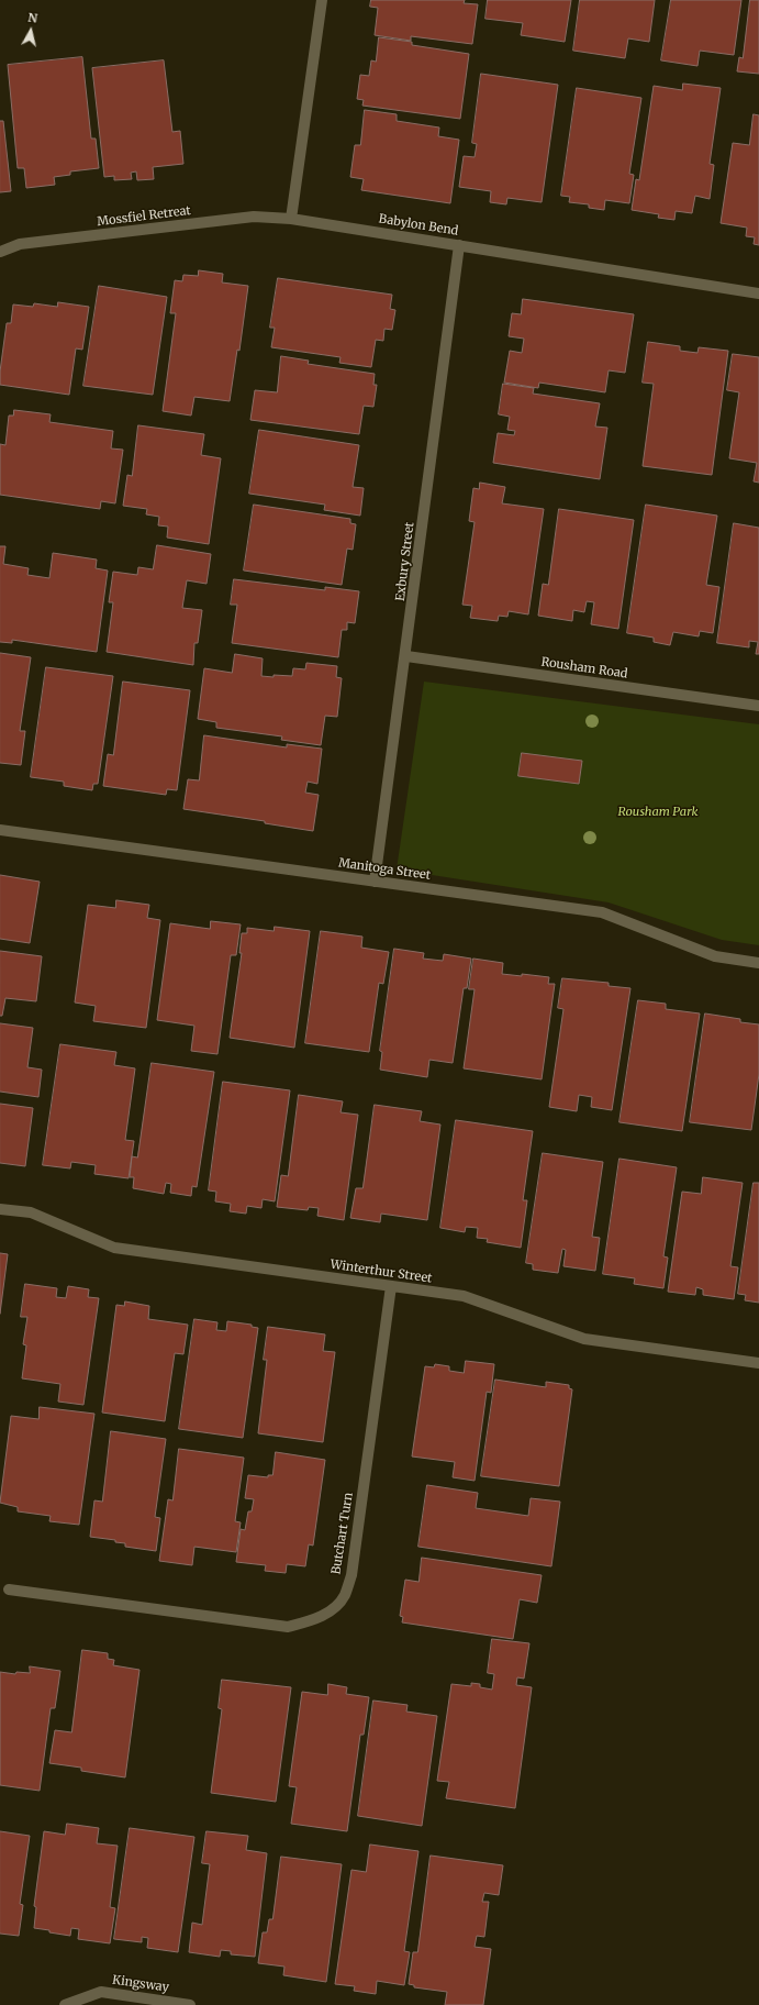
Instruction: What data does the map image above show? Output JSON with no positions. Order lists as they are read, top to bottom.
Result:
{
  "streets": {
    "street": [
      "Mossfiel Retreat",
      "Babylon Bend",
      "Exbury Street",
      "Rousham Road",
      "Manitoga Street",
      "Winterthur Street",
      "Butchart Turn",
      "Kingsway"
    ]
  },
  "crossings": [
    ["Mossfiel Retreat", "Babylon Bend"],
    ["Babylon Bend", "Exbury Street"],
    ["Exbury Street", "Rousham Road"],
    ["Exbury Street", "Manitoga Street"],
    ["Winterthur Street", "Butchart Turn"]
  ],
  "parks": ["Rousham Park"],
  "north": "top"
}
